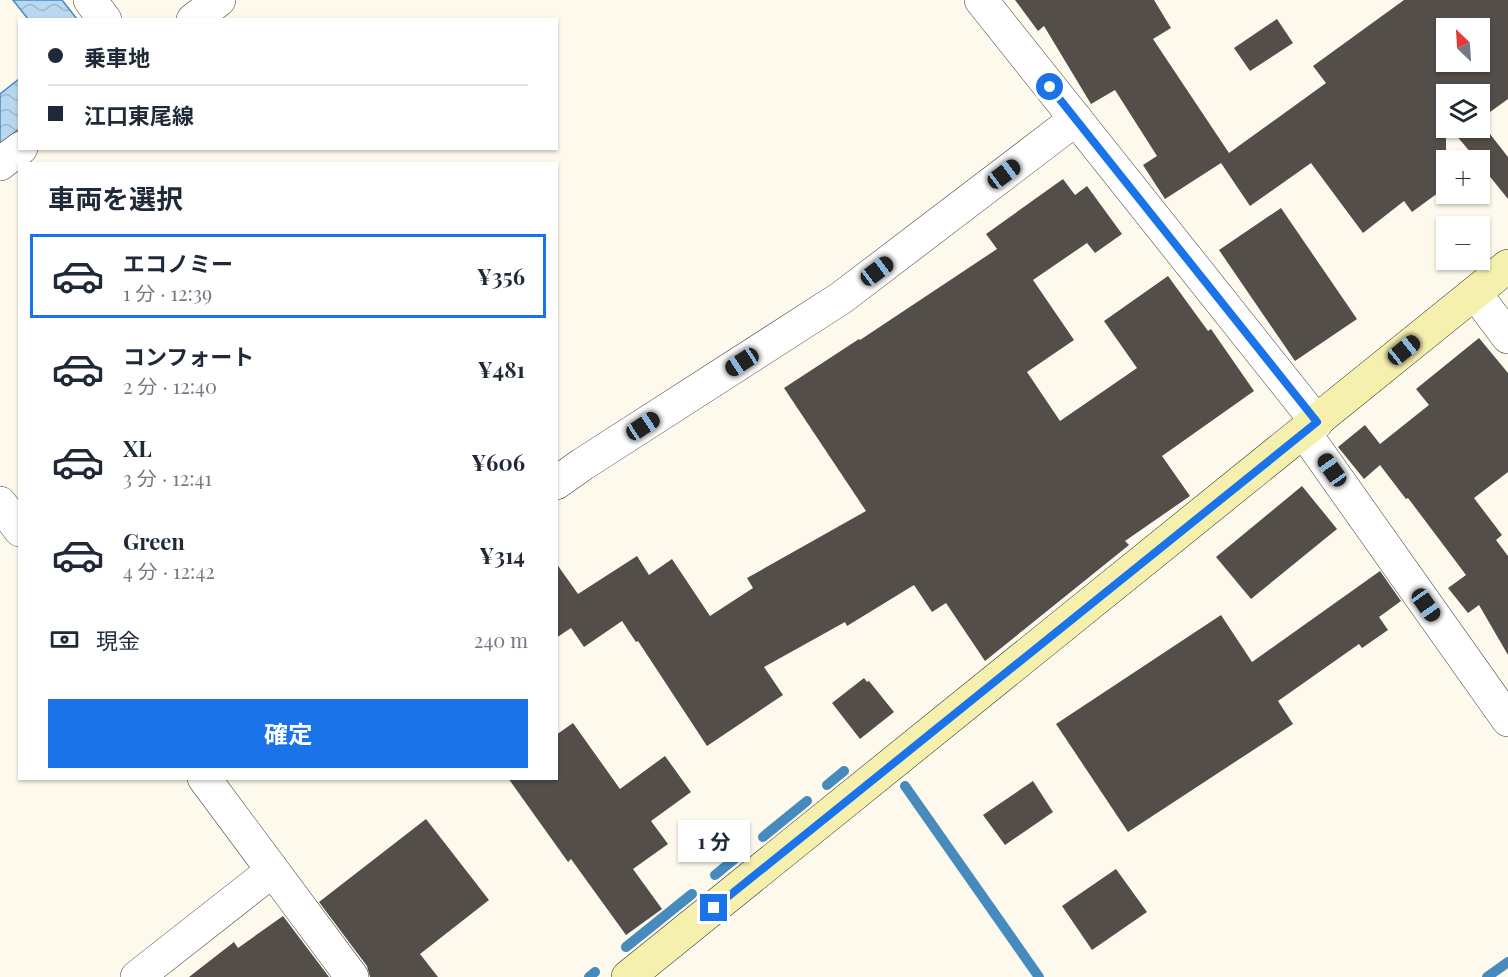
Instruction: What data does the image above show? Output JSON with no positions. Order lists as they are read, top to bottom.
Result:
{
  "north": "top left",
  "page": {
    "map_buttons": ["+", "−"],
    "banner": ["乗車地", "江口東尾線"],
    "heading": "車両を選択",
    "list": [
      {
        "name": "エコノミー",
        "note": "1 分 · 12:39",
        "value": "¥356"
      },
      {
        "name": "コンフォート",
        "note": "2 分 · 12:40",
        "value": "¥481"
      },
      {
        "name": "XL",
        "note": "3 分 · 12:41",
        "value": "¥606"
      },
      {
        "name": "Green",
        "note": "4 分 · 12:42",
        "value": "¥314"
      }
    ],
    "pay": ["現金", "240 m"],
    "buttons": "確定",
    "bubble": "1 分"
  }
}
